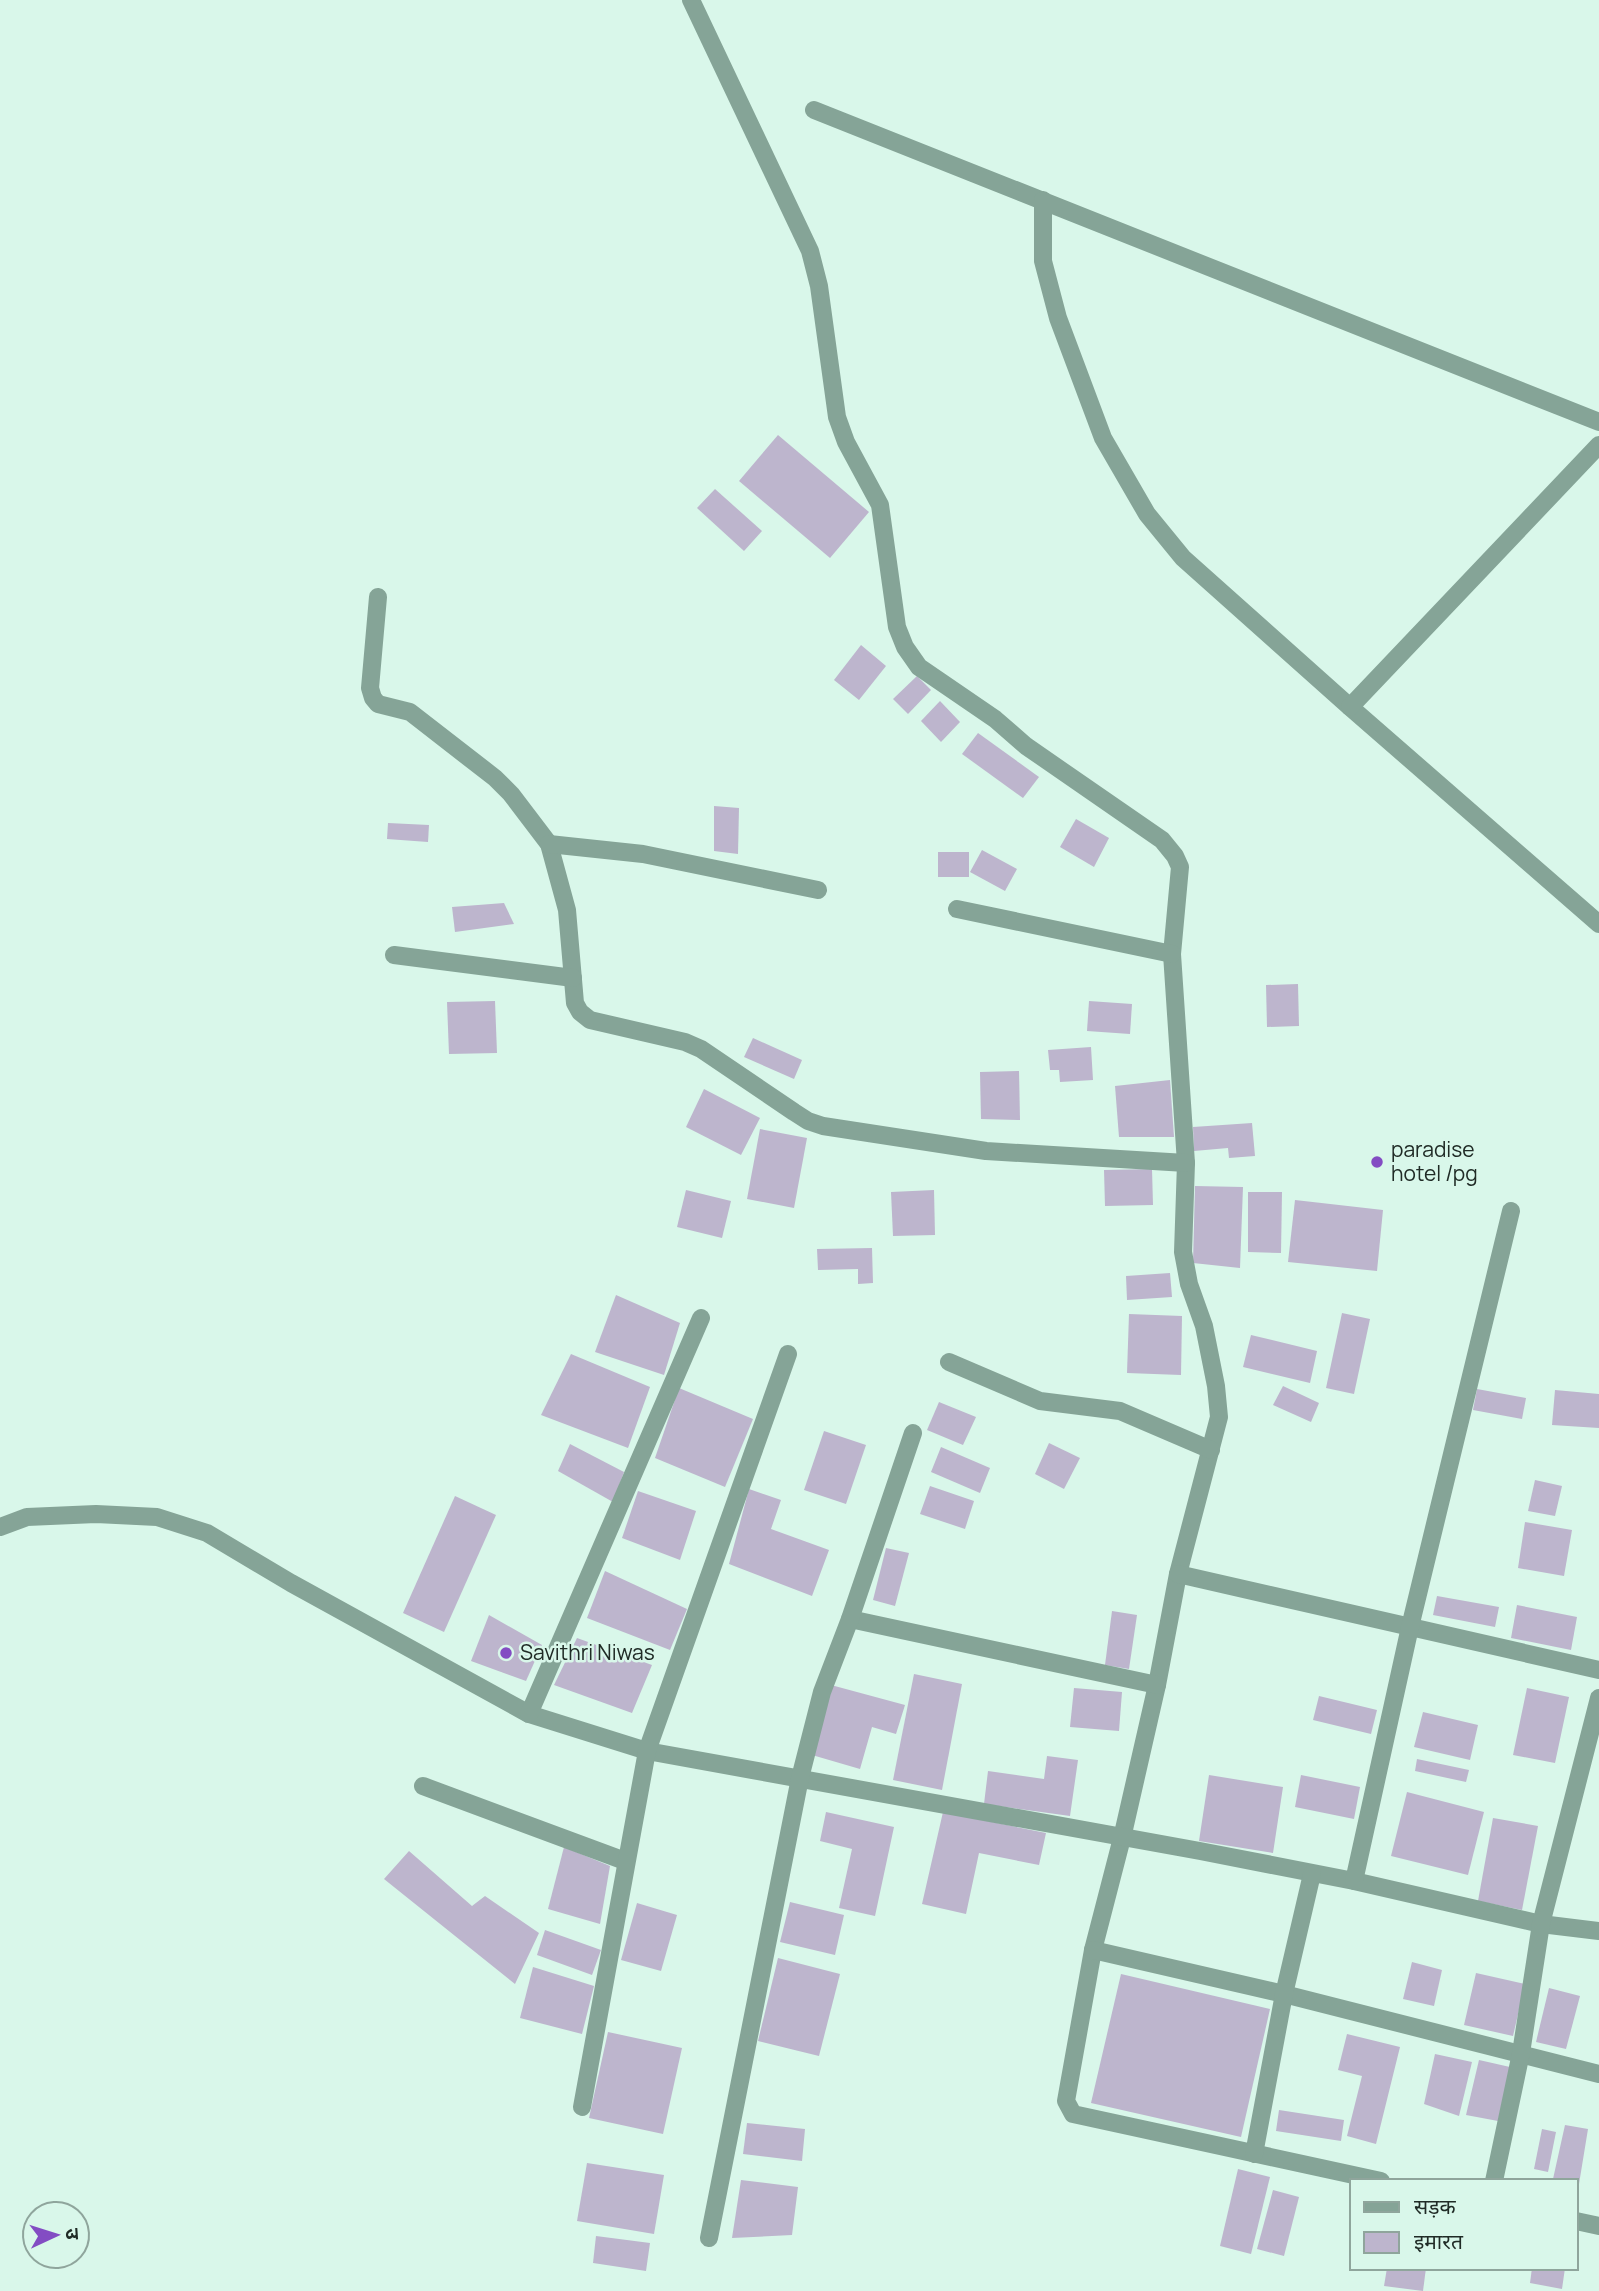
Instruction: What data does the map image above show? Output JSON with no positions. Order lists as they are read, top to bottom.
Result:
{
  "places": ["paradise hotel /pg", "Savithri Niwas"],
  "legend": ["सड़क", "इमारत"],
  "north": "right"
}
